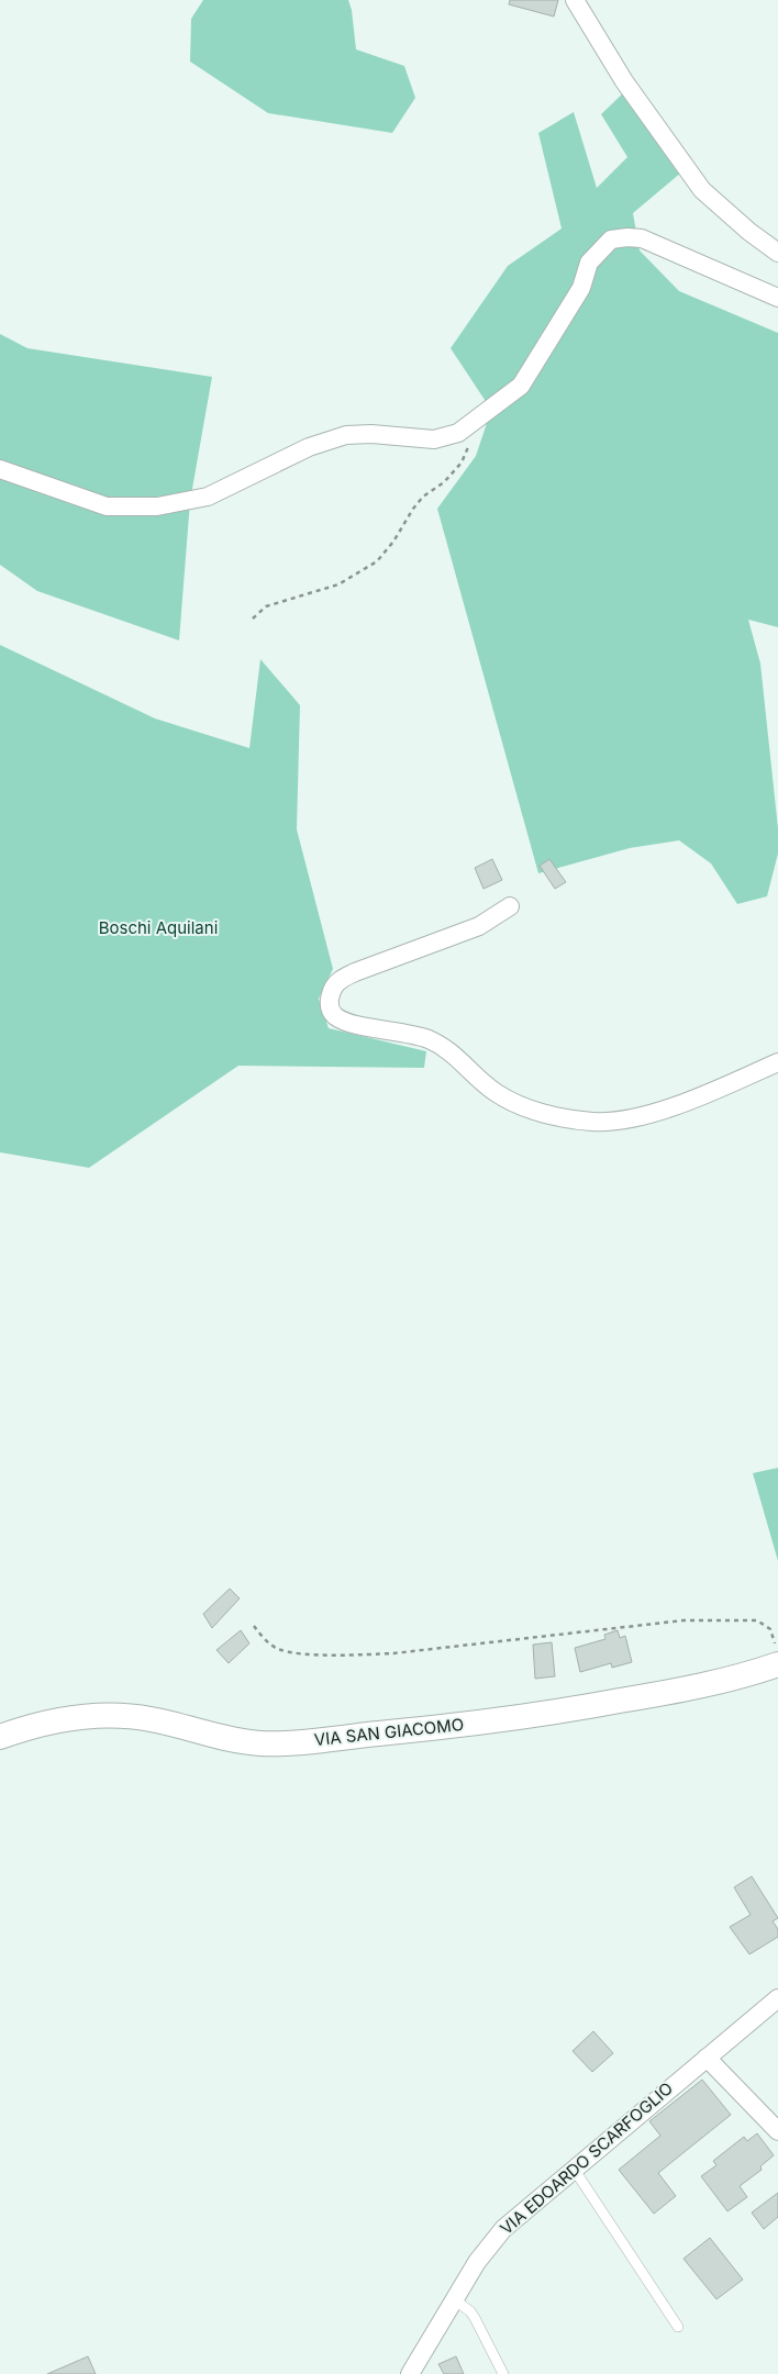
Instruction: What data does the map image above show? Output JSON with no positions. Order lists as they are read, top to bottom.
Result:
{
  "streets": {
    "street": ["VIA SAN GIACOMO", "VIA EDOARDO SCARFOGLIO"]
  },
  "parks": ["Boschi Aquilani"]
}
